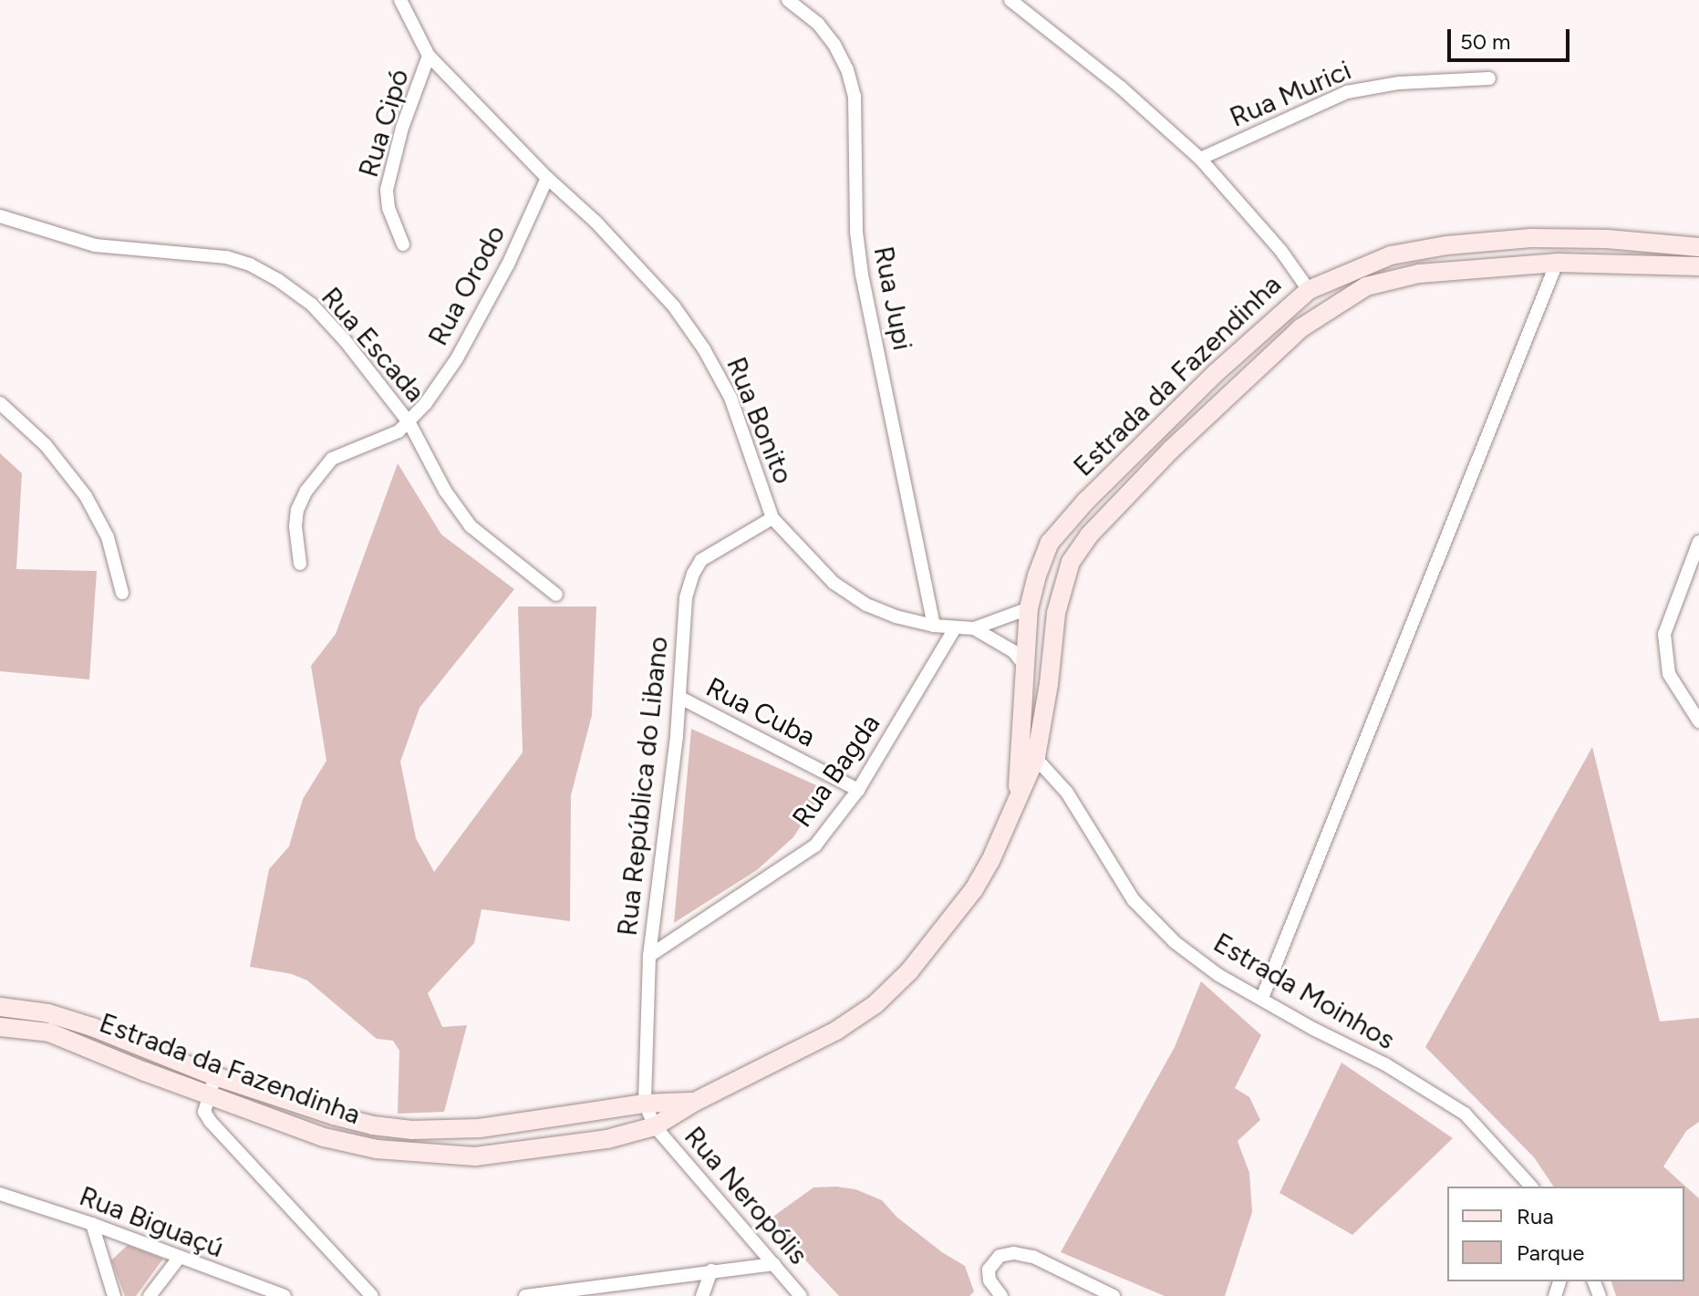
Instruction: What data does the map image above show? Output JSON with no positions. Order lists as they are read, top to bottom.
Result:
{
  "streets": {
    "main road": ["Estrada da Fazendinha"],
    "street": [
      "Rua Murici",
      "Rua Cipó",
      "Rua Orodo",
      "Rua Jupi",
      "Rua Escada",
      "Rua Bonito",
      "Rua Cuba",
      "Rua Bagda",
      "Rua República do Libano",
      "Estrada Moinhos",
      "Rua Neropólis",
      "Rua Biguaçú"
    ]
  },
  "crossings": [
    ["Rua Cipó", "Rua Bonito"],
    ["Rua Orodo", "Rua Escada"],
    ["Rua Orodo", "Rua Bonito"],
    ["Rua Jupi", "Rua Bonito"],
    ["Estrada da Fazendinha", "Rua República do Libano"],
    ["Estrada da Fazendinha", "Estrada Moinhos"],
    ["Estrada da Fazendinha", "Rua Neropólis"],
    ["Rua Bonito", "Rua Bagda"],
    ["Rua Bonito", "Rua República do Libano"],
    ["Rua Cuba", "Rua Bagda"],
    ["Rua Cuba", "Rua República do Libano"],
    ["Rua Bagda", "Rua República do Libano"],
    ["Rua República do Libano", "Rua Neropólis"]
  ],
  "legend": ["Rua", "Parque"],
  "scale_bar": "50 m"
}
